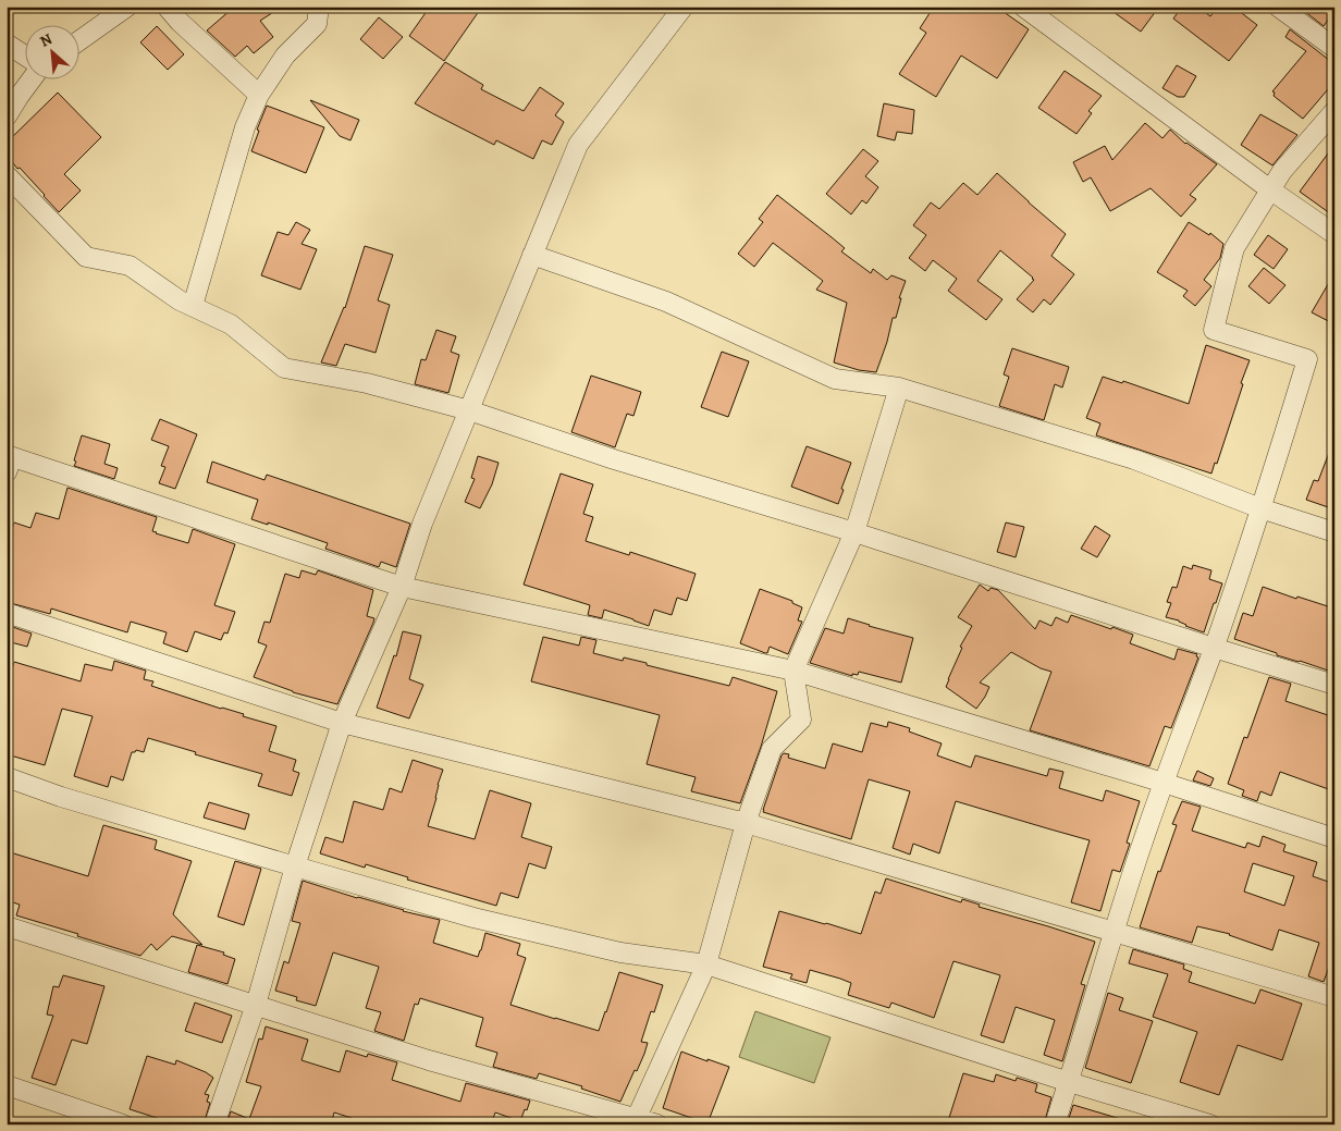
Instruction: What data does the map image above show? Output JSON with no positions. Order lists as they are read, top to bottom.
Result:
{
  "north": "top left"
}
